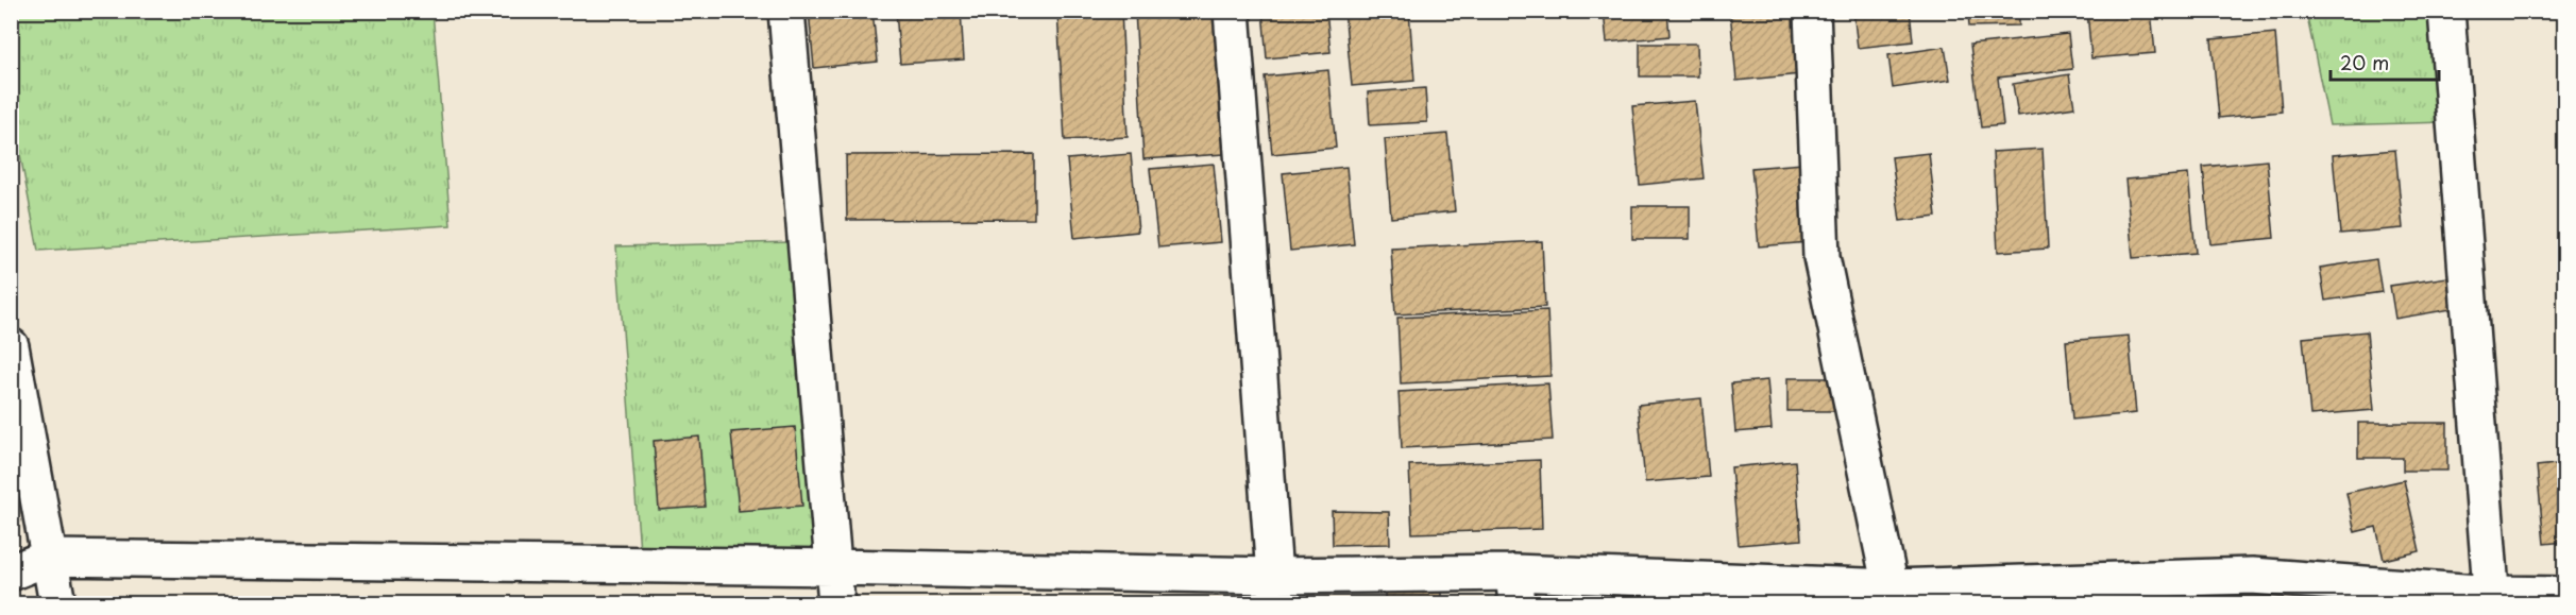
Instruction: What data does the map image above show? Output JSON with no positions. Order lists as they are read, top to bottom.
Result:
{
  "scale_bar": "20 m"
}
